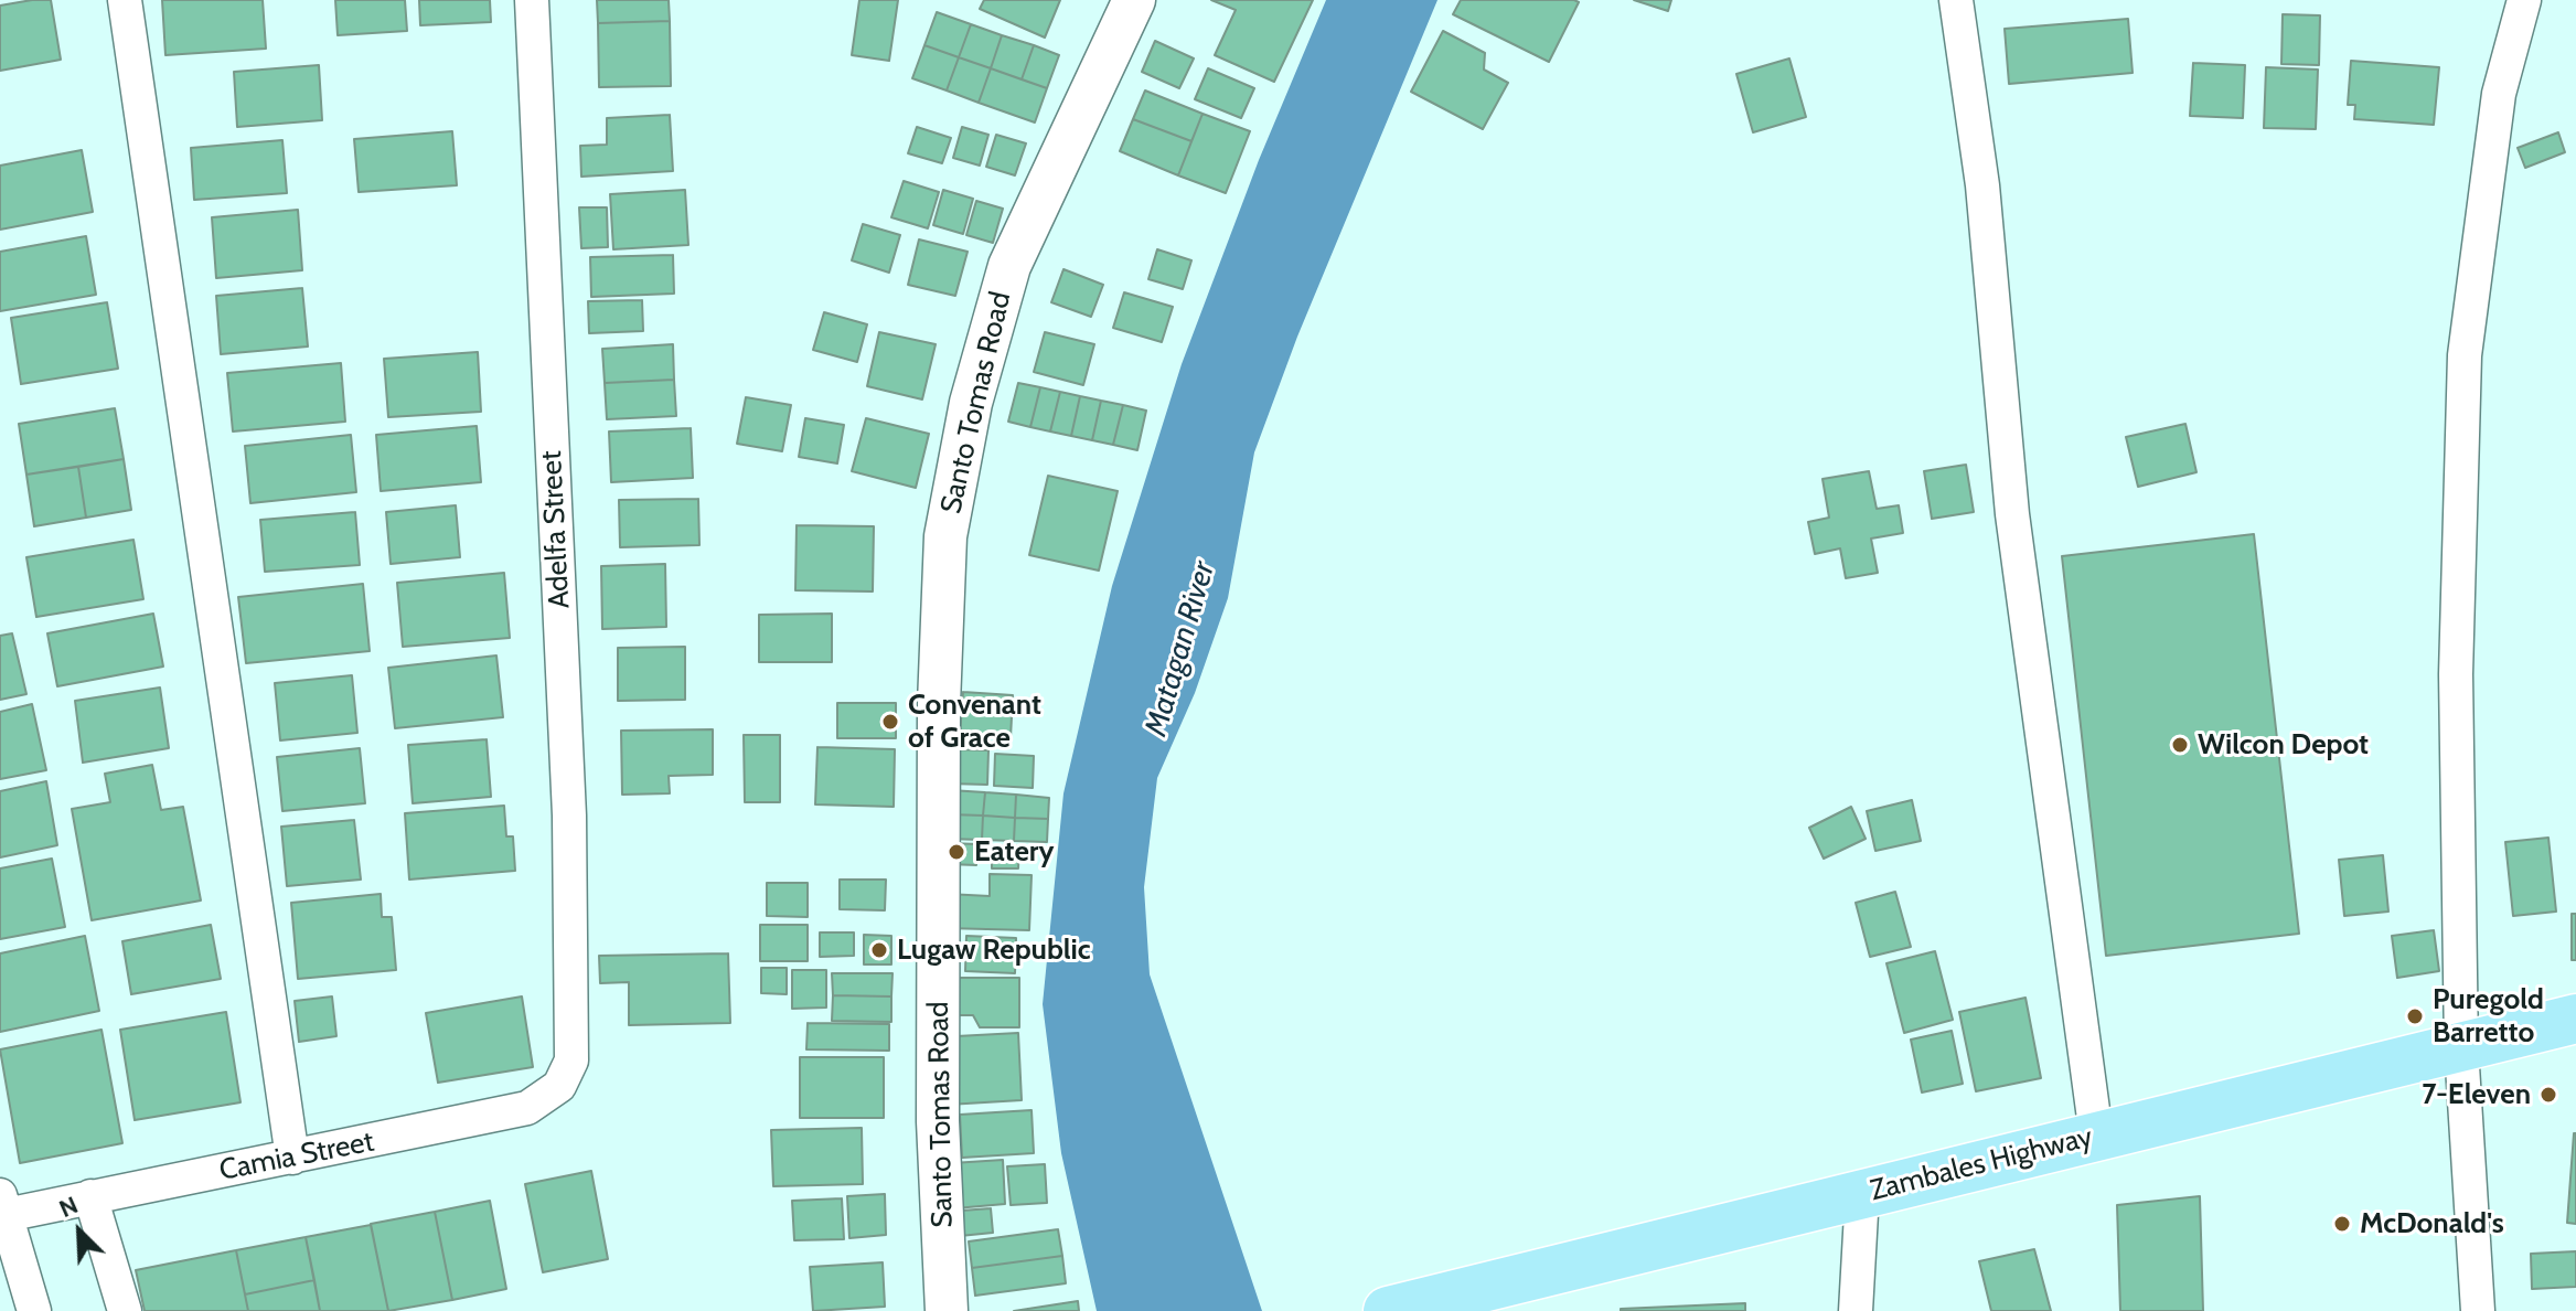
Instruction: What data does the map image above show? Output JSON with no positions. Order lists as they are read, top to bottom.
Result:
{
  "streets": {
    "main road": ["Zambales Highway"],
    "street": ["Santo Tomas Road", "Adelfa Street", "Camia Street"]
  },
  "crossings": [
    ["Adelfa Street", "Camia Street"]
  ],
  "water": ["Matagan River"],
  "places": [
    "Convenant of Grace",
    "Wilcon Depot",
    "Eatery",
    "Lugaw Republic",
    "Puregold Barretto",
    "7-Eleven",
    "McDonald's"
  ],
  "north": "top left"
}
